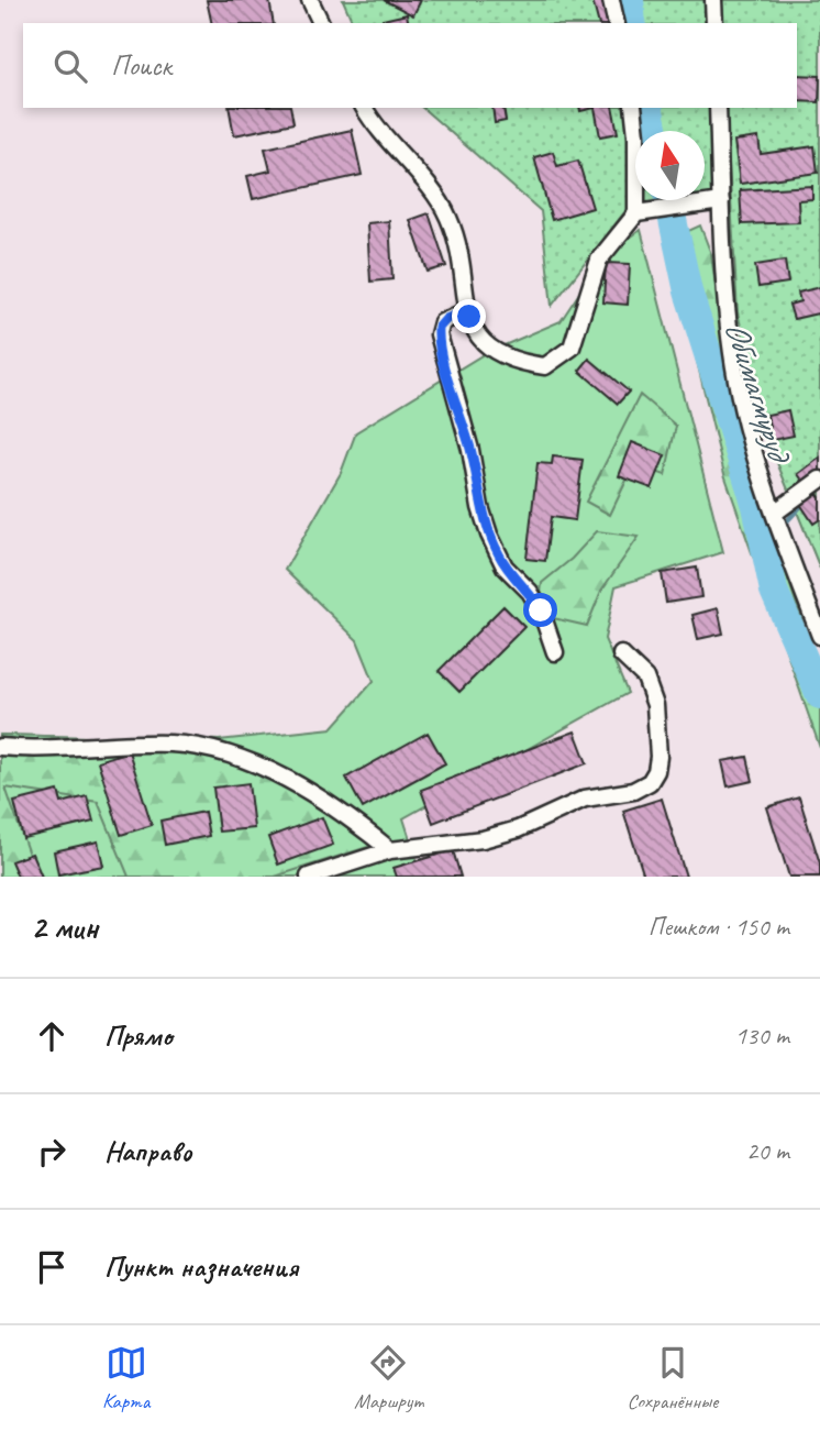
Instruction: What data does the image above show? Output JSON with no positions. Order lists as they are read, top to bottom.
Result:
{
  "water": ["Обимагмуруд"],
  "north": "top",
  "page": {
    "search": "Поиск",
    "heading": ["2 мин", "Пешком · 150 m"],
    "list": [
      ["Прямо", "130 m"],
      ["Направо", "20 m"],
      "Пункт назначения"
    ],
    "nav": ["Карта", "Маршрут", "Сохранённые"]
  }
}
